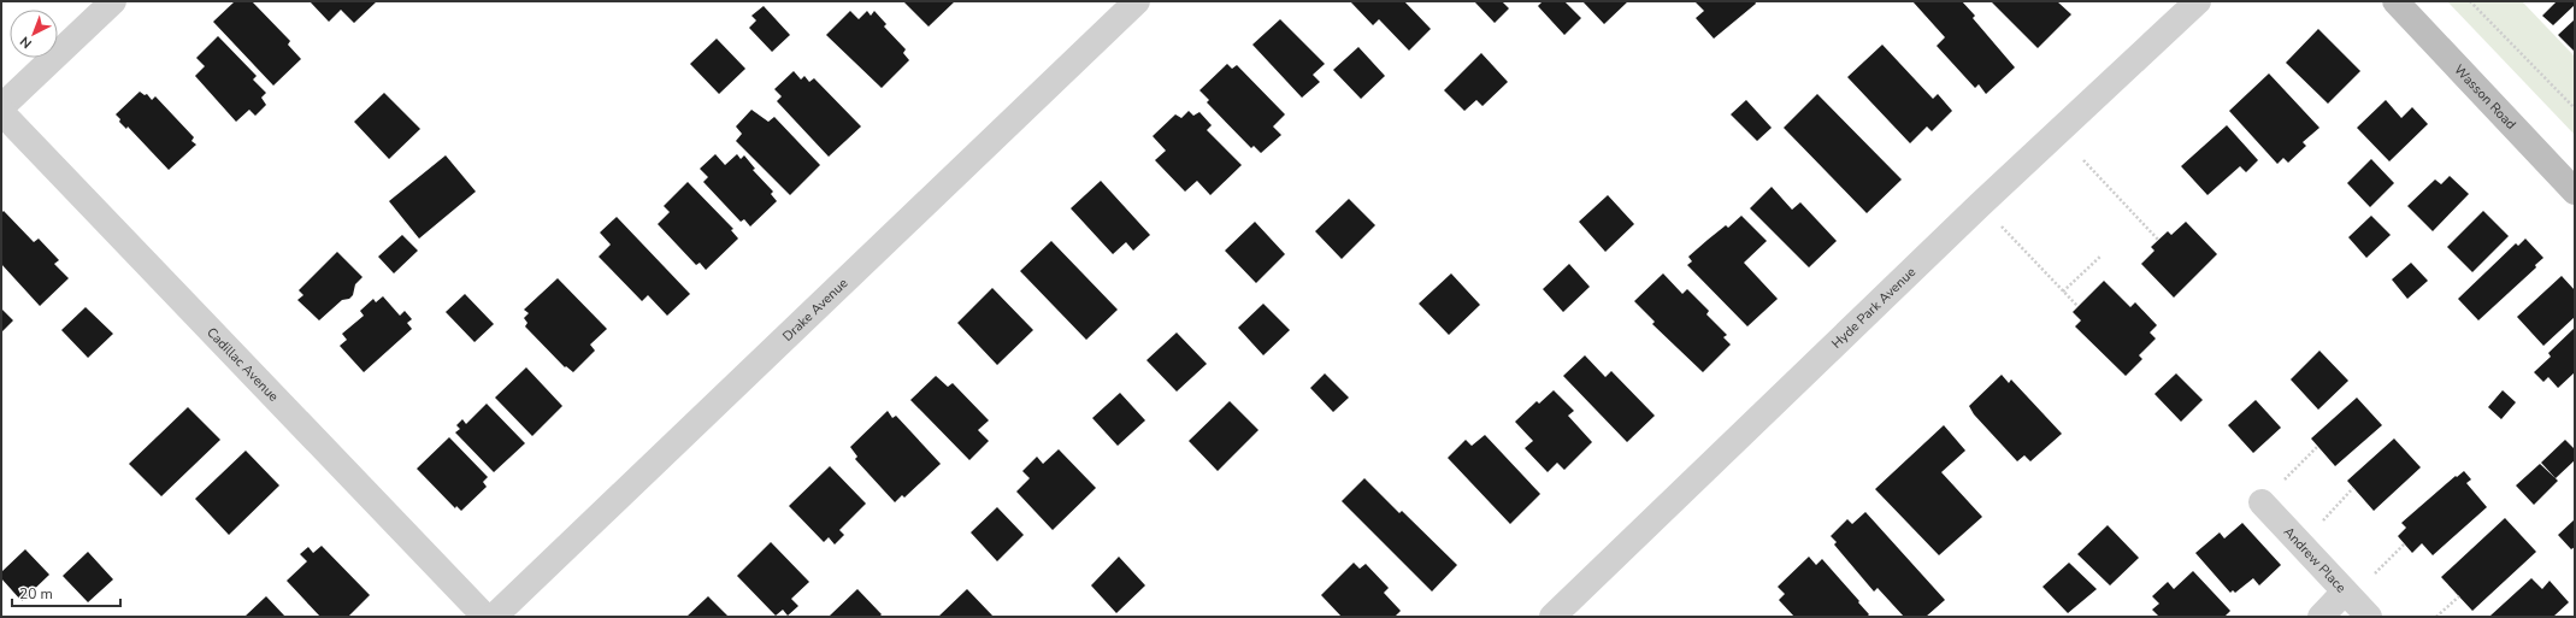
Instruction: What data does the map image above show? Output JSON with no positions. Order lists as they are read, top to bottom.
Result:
{
  "streets": {
    "street": [
      "Wasson Road",
      "Hyde Park Avenue",
      "Drake Avenue",
      "Cadillac Avenue",
      "Andrew Place"
    ]
  },
  "scale_bar": "20 m",
  "north": "bottom left"
}
